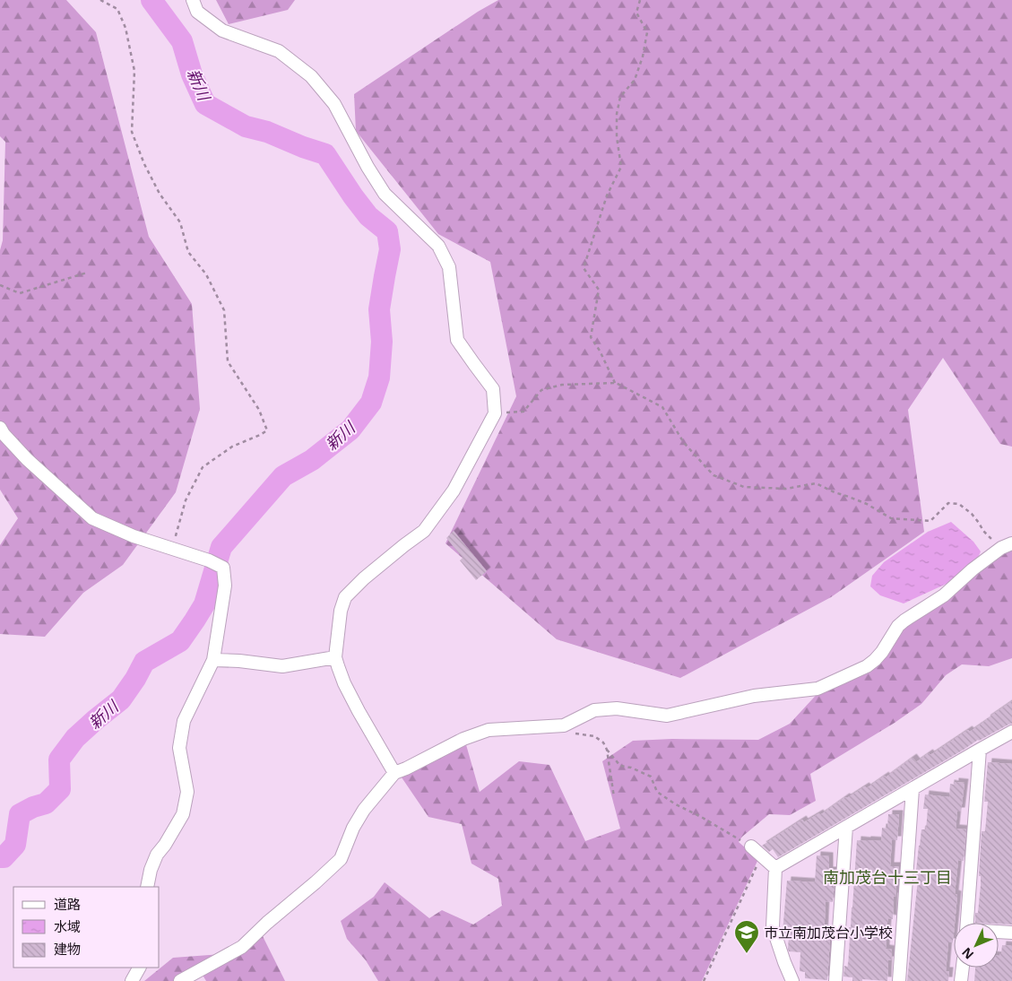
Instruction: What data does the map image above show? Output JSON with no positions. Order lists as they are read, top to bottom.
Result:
{
  "districts": ["南加茂台十三丁目"],
  "water": ["新川"],
  "places": {
    "school or university": ["市立南加茂台小学校"]
  },
  "legend": ["道路", "水域", "建物"],
  "north": "bottom left"
}
